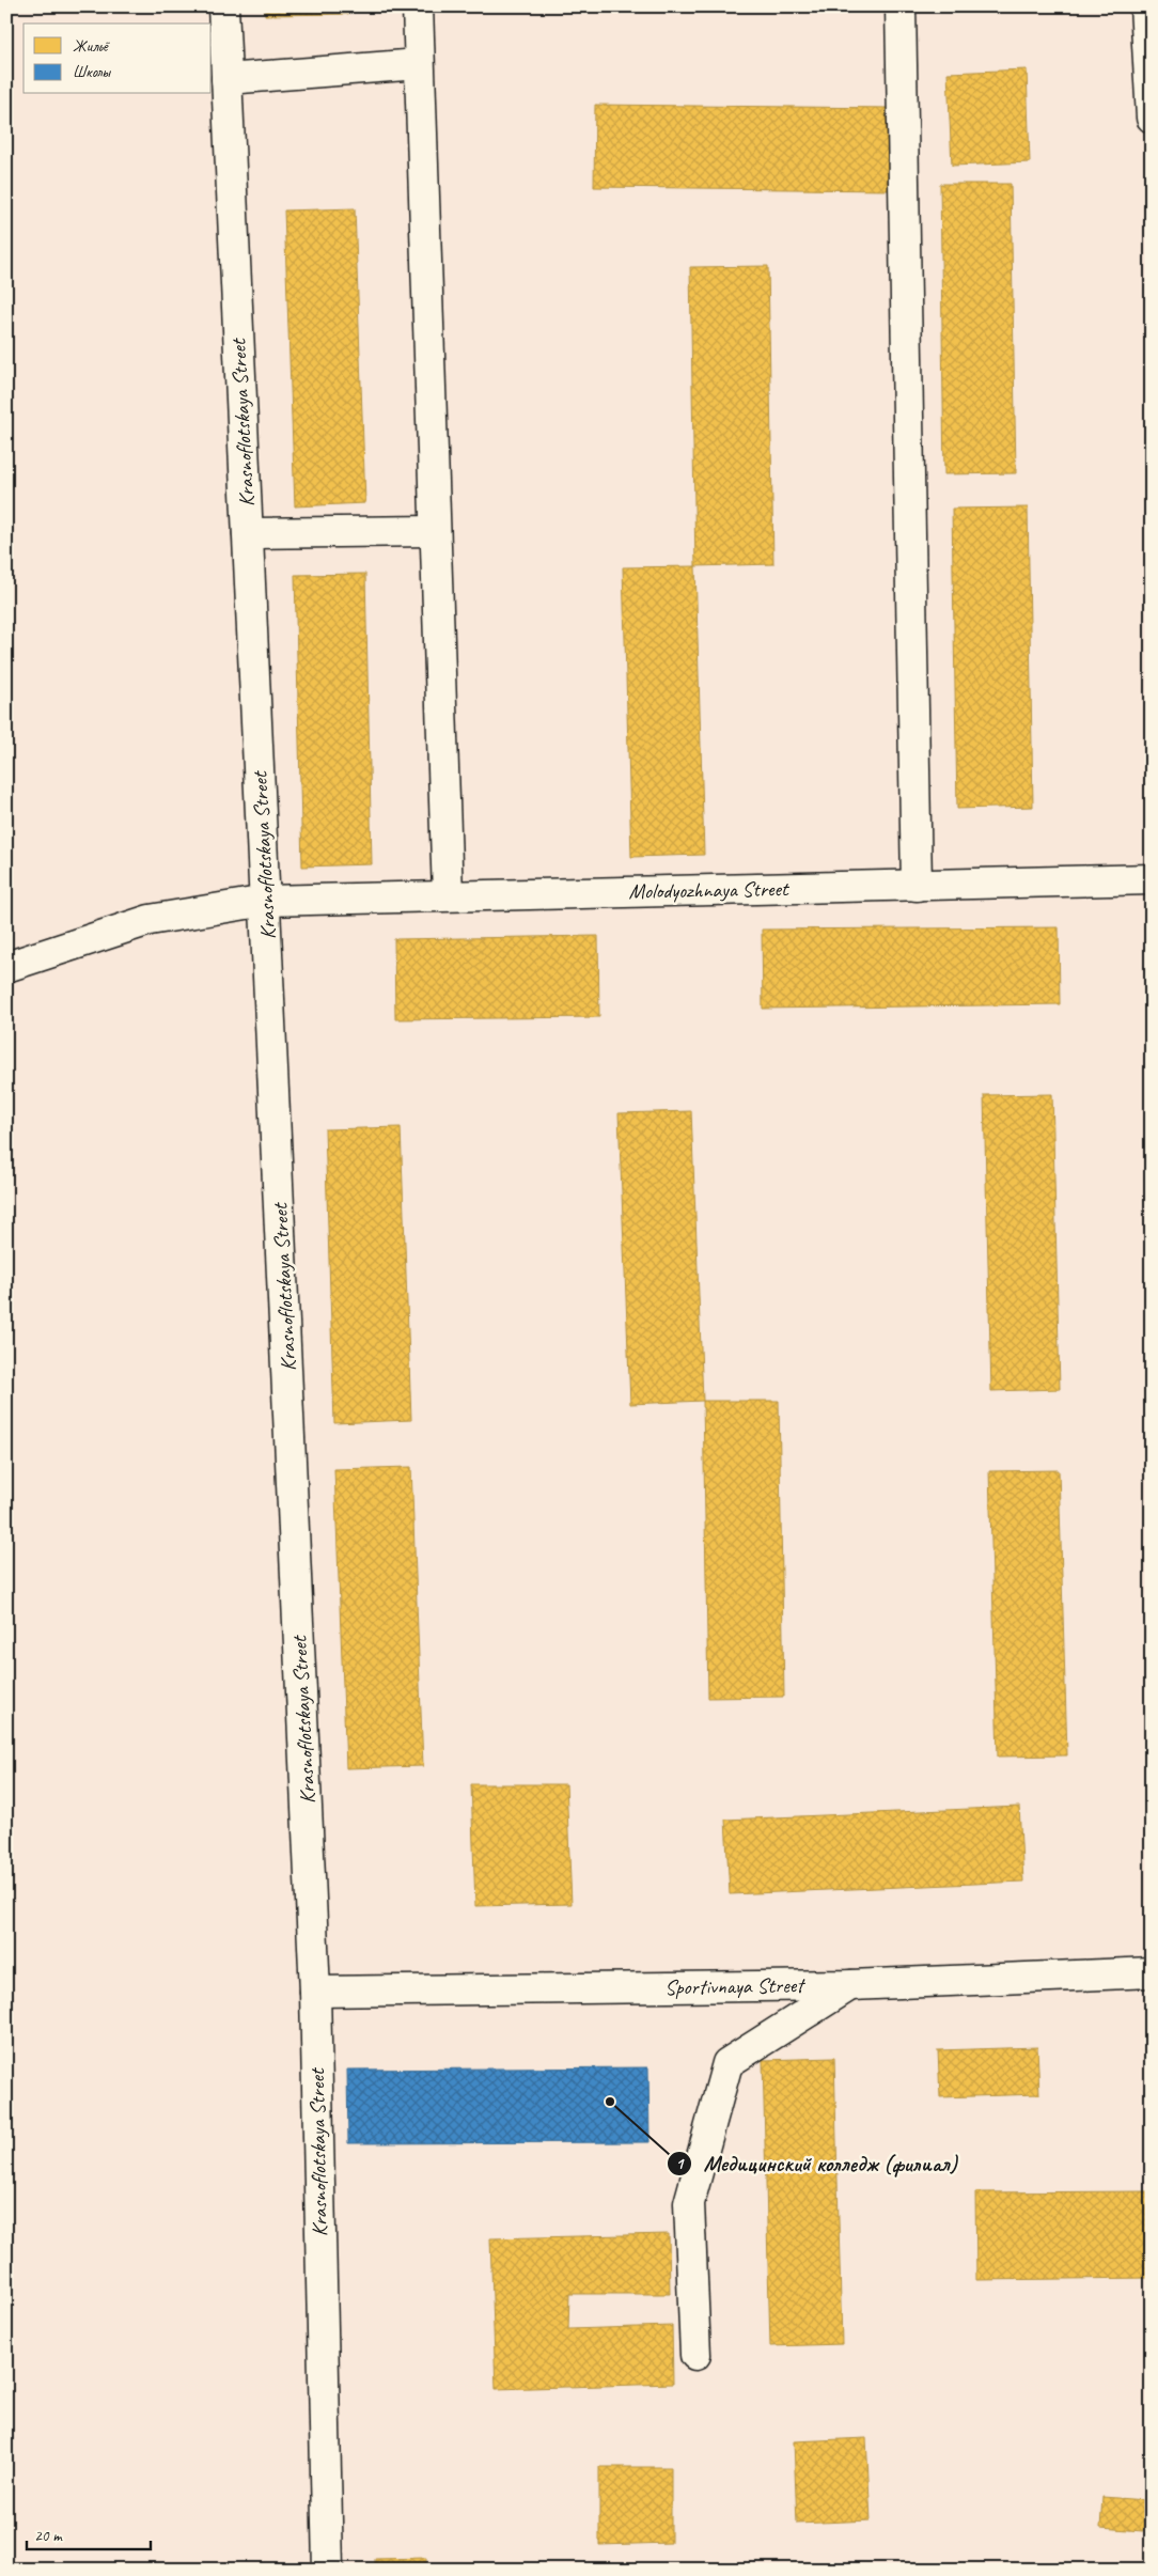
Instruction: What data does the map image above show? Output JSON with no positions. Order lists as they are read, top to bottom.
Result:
{
  "streets": {
    "street": ["Krasnoflotskaya Street", "Molodyozhnaya Street", "Sportivnaya Street"]
  },
  "crossings": [
    ["Krasnoflotskaya Street", "Molodyozhnaya Street"],
    ["Krasnoflotskaya Street", "Sportivnaya Street"]
  ],
  "places": ["Медицинский колледж (филиал)"],
  "legend": ["Жильё", "Школы"],
  "scale_bar": "20 m"
}
